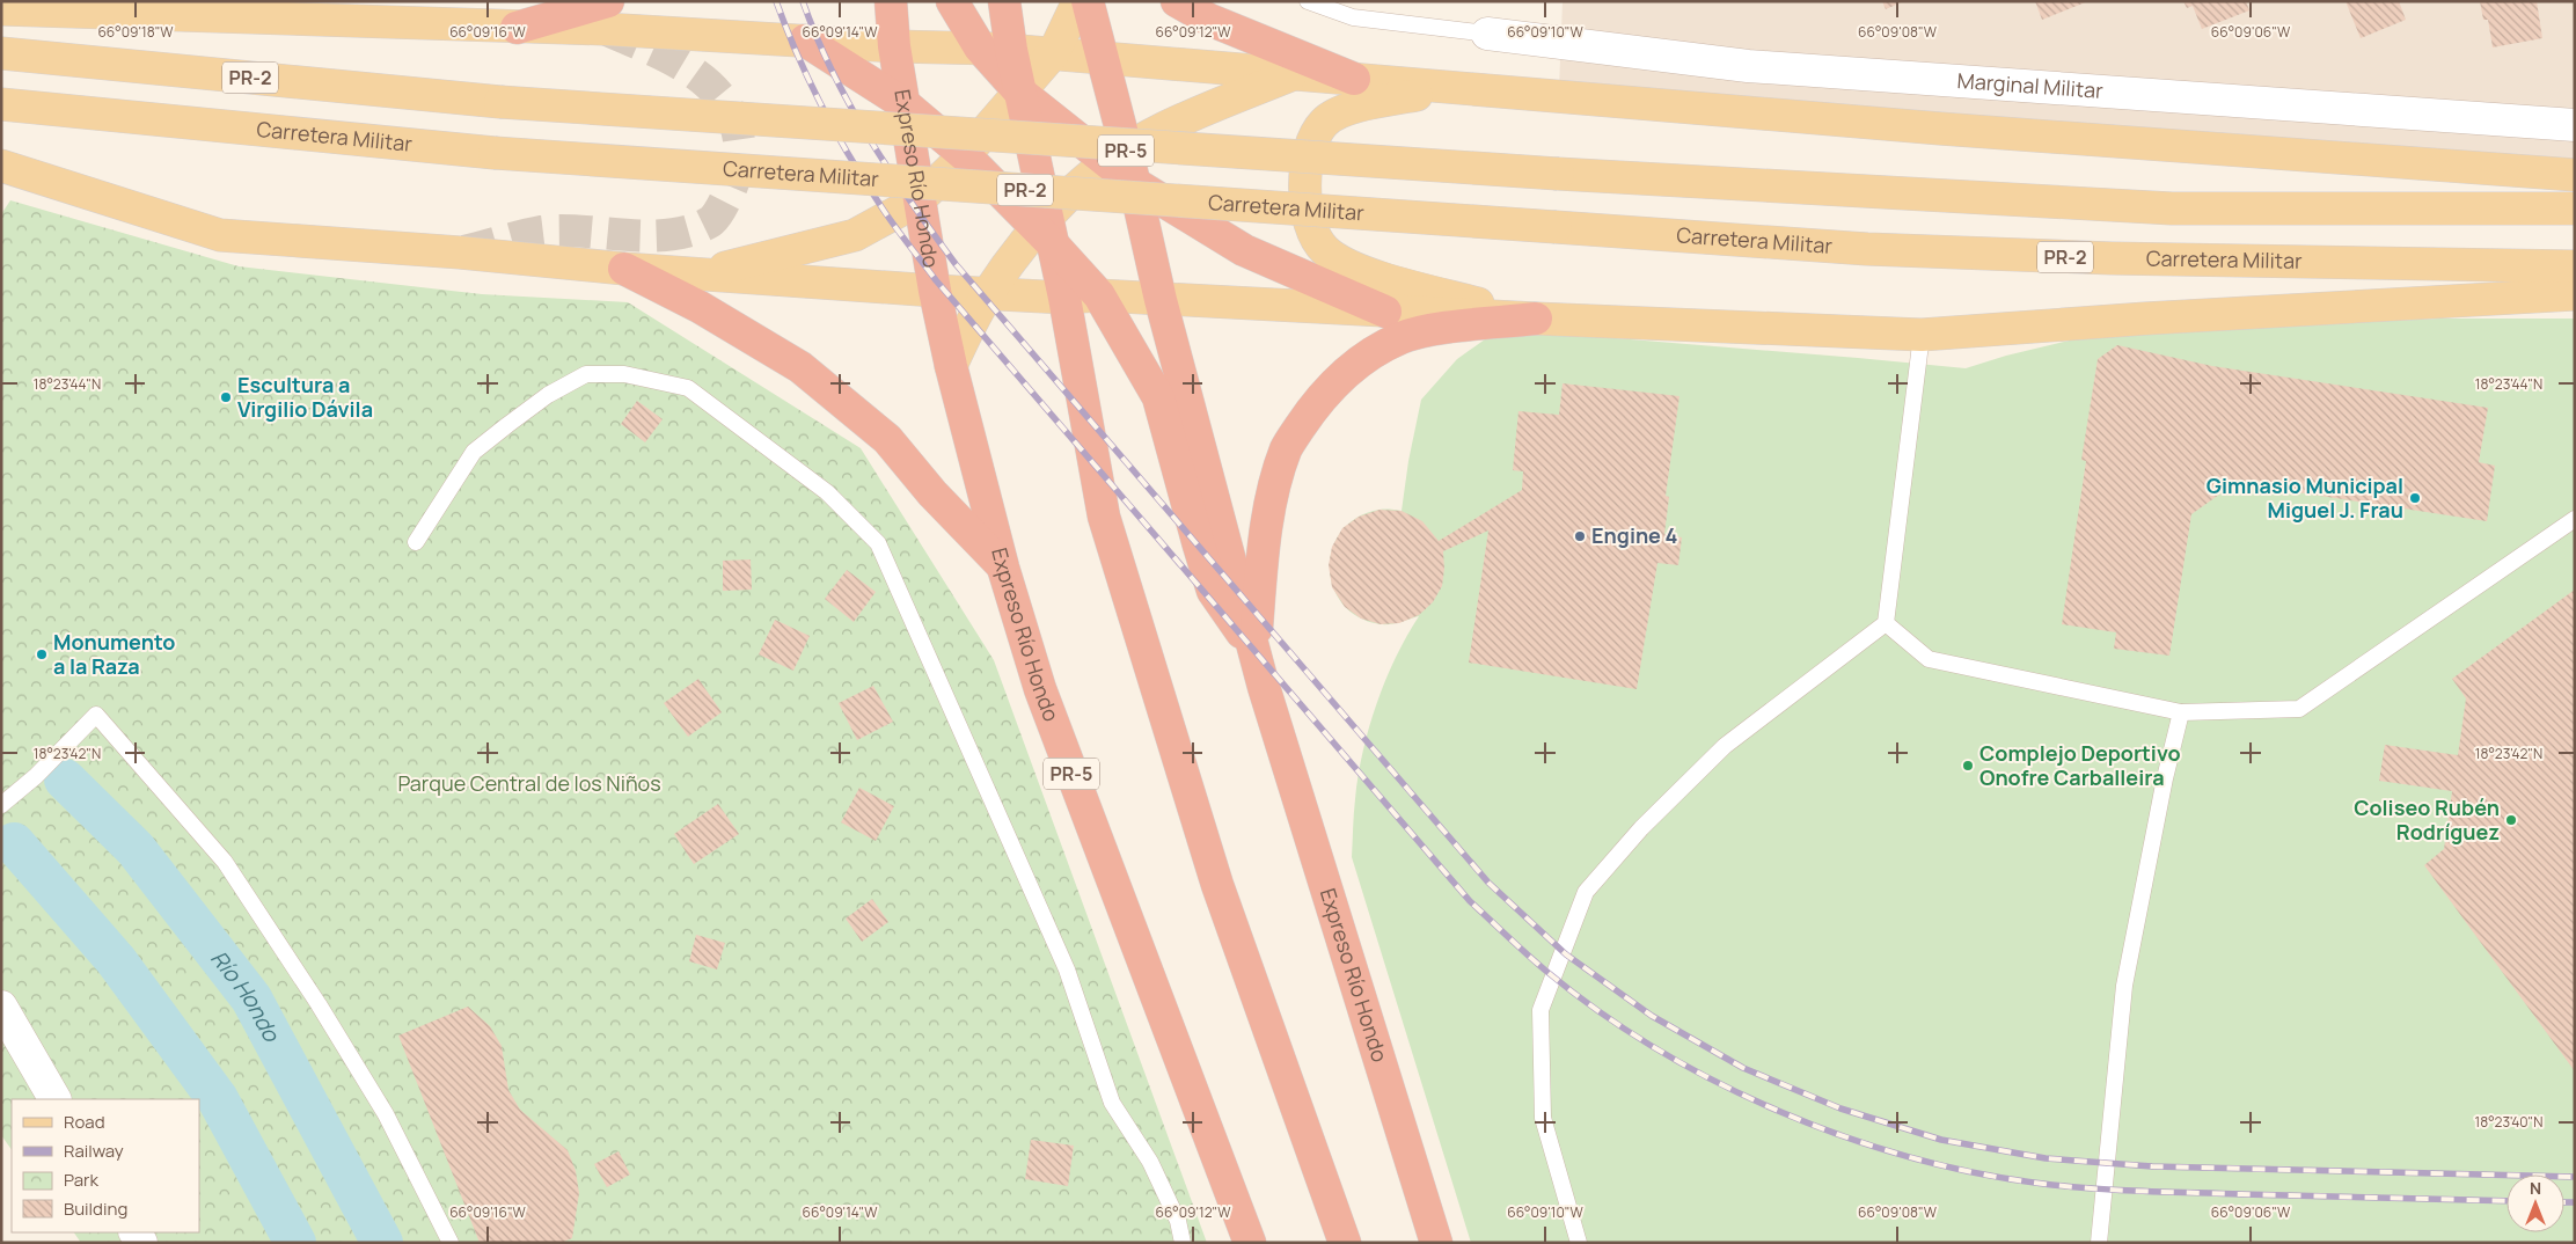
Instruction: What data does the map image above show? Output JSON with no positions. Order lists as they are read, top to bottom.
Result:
{
  "streets": {
    "highway": ["PR-5", "Expreso Río Hondo"],
    "main road": ["PR-2", "Carretera Militar"],
    "street": ["Marginal Militar"]
  },
  "water": ["Río Hondo"],
  "parks": ["Parque Central de los Niños"],
  "places": [
    "Escultura a Virgilio Dávila",
    "Gimnasio Municipal Miguel J. Frau",
    "Engine 4",
    "Monumento a la Raza",
    "Complejo Deportivo Onofre Carballeira",
    "Coliseo Rubén Rodríguez"
  ],
  "legend": [
    "Road",
    "Railway",
    "Park",
    "Building"
  ],
  "north": "top",
  "coordinates": [
    "66°09'18\"W",
    "66°09'16\"W",
    "66°09'14\"W",
    "66°09'12\"W",
    "66°09'10\"W",
    "66°09'08\"W",
    "66°09'06\"W",
    "18°23'44\"N",
    "18°23'42\"N",
    "18°23'40\"N"
  ]
}
